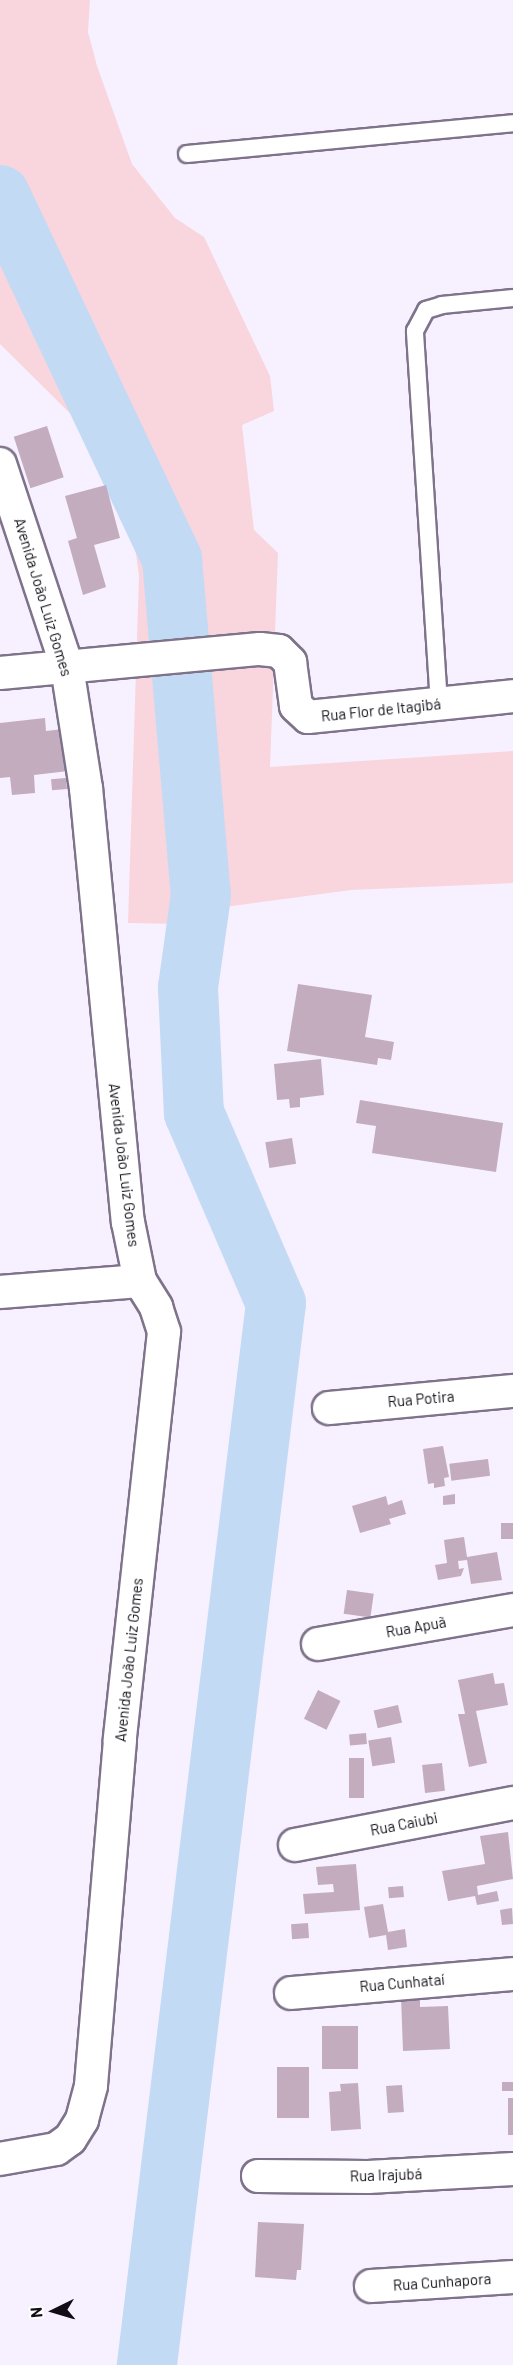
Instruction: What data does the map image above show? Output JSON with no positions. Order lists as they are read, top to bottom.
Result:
{
  "streets": {
    "street": [
      "Avenida João Luiz Gomes",
      "Rua Flor de Itagibá",
      "Rua Potira",
      "Rua Apuã",
      "Rua Caiubi",
      "Rua Cunhataí",
      "Rua Irajubá",
      "Rua Cunhapora"
    ]
  },
  "crossings": [
    ["Avenida João Luiz Gomes", "Rua Flor de Itagibá"]
  ],
  "north": "left"
}
